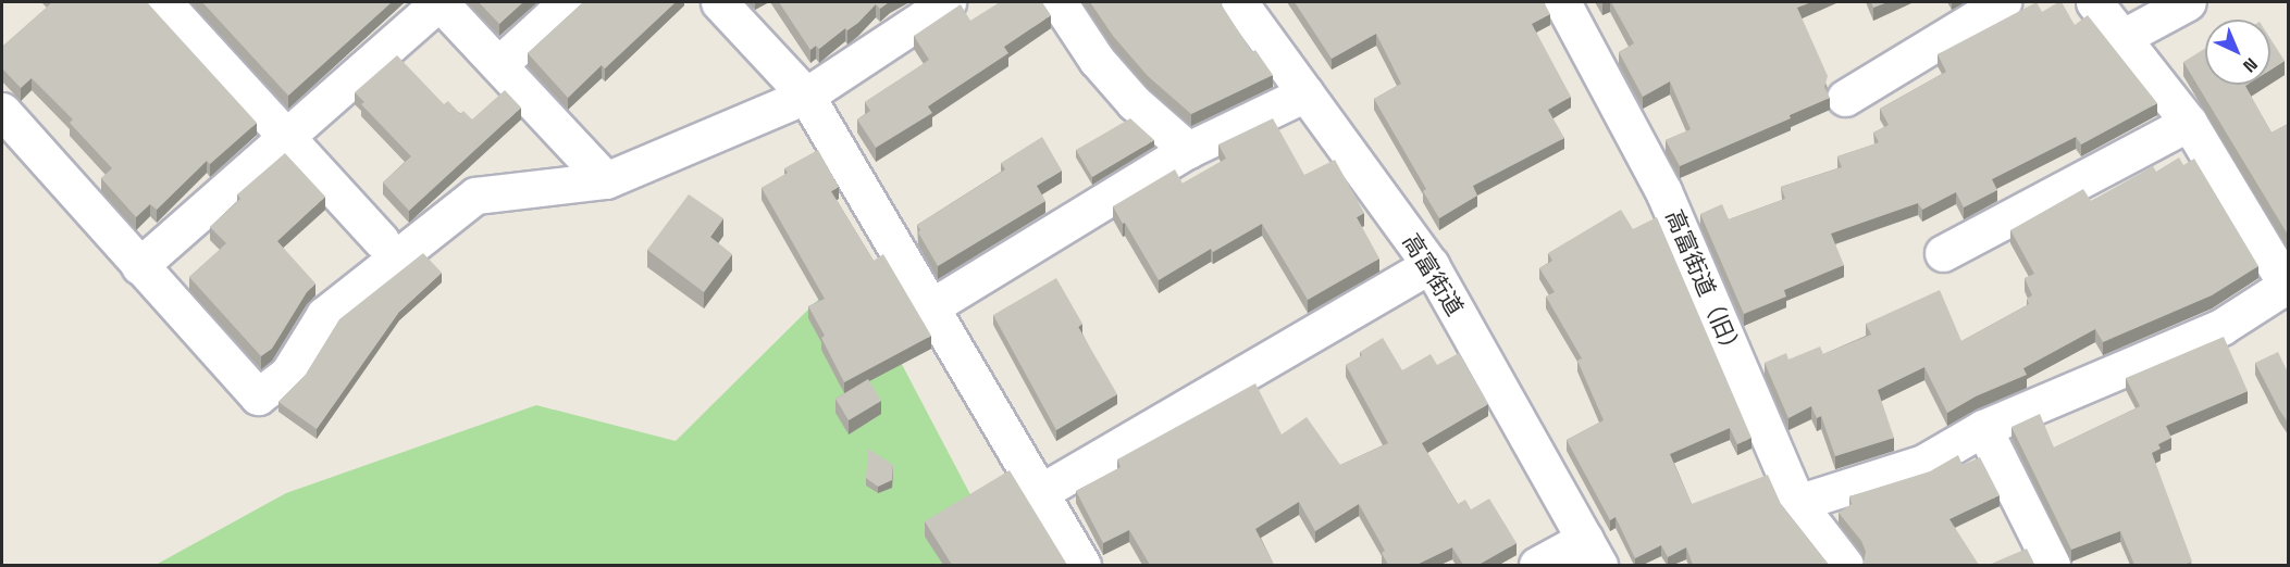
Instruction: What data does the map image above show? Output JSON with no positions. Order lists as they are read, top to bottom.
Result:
{
  "streets": {
    "street": ["高富街道", "高富街道（旧）"]
  },
  "north": "bottom right"
}
